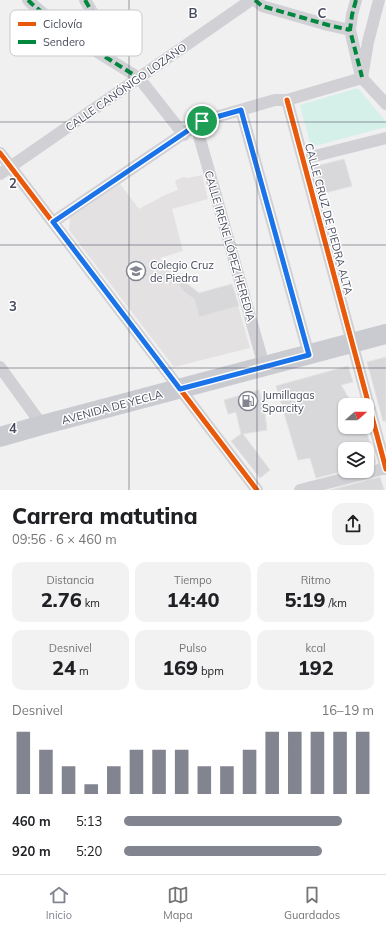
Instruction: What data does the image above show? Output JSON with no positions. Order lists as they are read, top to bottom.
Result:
{
  "streets": {
    "main road": ["AVENIDA DE YECLA"],
    "street": ["CALLE CANÓNIGO LOZANO", "CALLE CRUZ DE PIEDRA ALTA", "CALLE IRENE LÓPEZ HEREDIA"]
  },
  "crossings": [
    ["CALLE CRUZ DE PIEDRA ALTA", "AVENIDA DE YECLA"],
    ["CALLE IRENE LÓPEZ HEREDIA", "AVENIDA DE YECLA"]
  ],
  "places": {
    "school or university": ["Colegio Cruz de Piedra"],
    "fuel station": ["Jumillagas Sparcity"]
  },
  "legend": ["Ciclovía", "Sendero"],
  "north": "right",
  "page": {
    "heading": ["Carrera matutina", "09:56 · 6 × 460 m"],
    "stats": [
      ["Distancia", "2.76 km"],
      ["Tiempo", "14:40"],
      ["Ritmo", "5:19 /km"],
      ["Desnivel", "24 m"],
      ["Pulso", "169 bpm"],
      ["kcal", "192"]
    ],
    "chart": ["Desnivel", "16–19 m"],
    "list": [
      {
        "name": "460 m",
        "note": "5:13"
      },
      {
        "name": "920 m",
        "note": "5:20"
      }
    ],
    "tabs": ["Inicio", "Mapa", "Guardados"]
  },
  "grid": {
    "columns": ["B", "C"],
    "rows": ["2", "3", "4"]
  }
}
